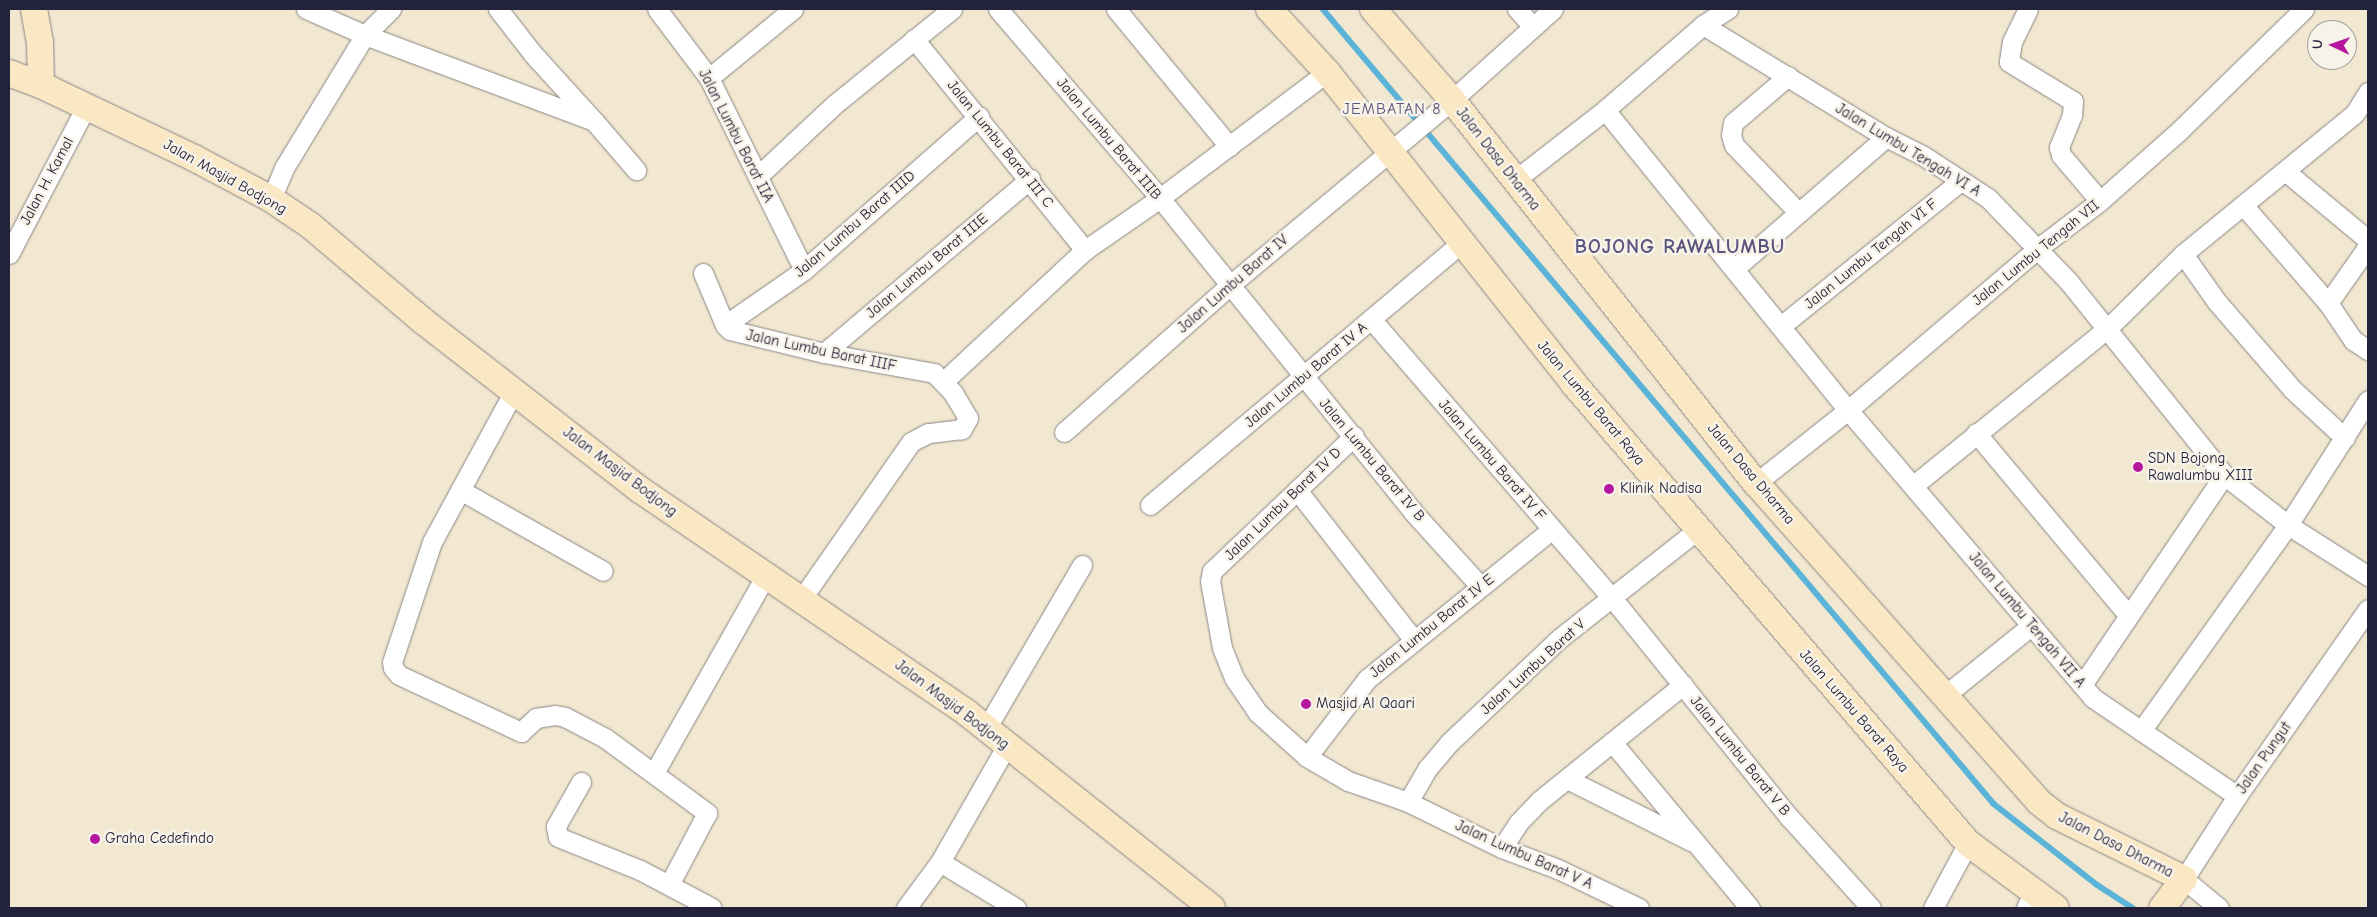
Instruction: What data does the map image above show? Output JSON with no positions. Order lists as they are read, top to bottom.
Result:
{
  "streets": {
    "street": [
      "Jalan Lumbu Barat IIA",
      "Jalan Lumbu Barat IIIB",
      "Jalan Lumbu Barat III C",
      "Jalan Lumbu Tengah VI A",
      "Jalan Dasa Dharma",
      "Jalan Masjid Bodjong",
      "Jalan H. Kamal",
      "Jalan Lumbu Barat IIID",
      "Jalan Lumbu Tengah VII",
      "Jalan Lumbu Tengah VI F",
      "Jalan Lumbu Barat IIIE",
      "Jalan Lumbu Barat IV",
      "Jalan Lumbu Barat IIIF",
      "Jalan Lumbu Barat IV A",
      "Jalan Lumbu Barat Raya",
      "Jalan Lumbu Barat IV B",
      "Jalan Lumbu Barat IV F",
      "Jalan Lumbu Barat IV D",
      "Jalan Lumbu Tengah VII A",
      "Jalan Lumbu Barat IV E",
      "Jalan Lumbu Barat V",
      "Jalan Lumbu Barat V B",
      "Jalan Pungut",
      "Jalan Lumbu Barat V A"
    ]
  },
  "crossings": [
    ["Jalan Lumbu Barat IIA", "Jalan Lumbu Barat IIID"],
    ["Jalan Lumbu Barat IIIB", "Jalan Lumbu Barat IV"],
    ["Jalan Lumbu Barat IIIB", "Jalan Lumbu Barat IV B"],
    ["Jalan Lumbu Barat III C", "Jalan Lumbu Barat IIID"],
    ["Jalan Lumbu Barat III C", "Jalan Lumbu Barat IIIE"],
    ["Jalan Lumbu Tengah VI A", "Jalan Lumbu Tengah VII"],
    ["Jalan Lumbu Tengah VI A", "Jalan Lumbu Tengah VI F"],
    ["Jalan Dasa Dharma", "Jalan Lumbu Tengah VII"],
    ["Jalan Dasa Dharma", "Jalan Lumbu Barat IV"],
    ["Jalan Dasa Dharma", "Jalan Pungut"],
    ["Jalan Masjid Bodjong", "Jalan H. Kamal"],
    ["Jalan Lumbu Barat IIID", "Jalan Lumbu Barat IIIF"],
    ["Jalan Lumbu Tengah VII", "Jalan Lumbu Tengah VII A"],
    ["Jalan Lumbu Tengah VI F", "Jalan Lumbu Tengah VII A"],
    ["Jalan Lumbu Barat IIIE", "Jalan Lumbu Barat IIIF"],
    ["Jalan Lumbu Barat IV", "Jalan Lumbu Barat Raya"],
    ["Jalan Lumbu Barat IV", "Jalan Lumbu Barat IV B"],
    ["Jalan Lumbu Barat IV A", "Jalan Lumbu Barat Raya"],
    ["Jalan Lumbu Barat IV A", "Jalan Lumbu Barat IV B"],
    ["Jalan Lumbu Barat IV A", "Jalan Lumbu Barat IV F"],
    ["Jalan Lumbu Barat Raya", "Jalan Lumbu Barat V"],
    ["Jalan Lumbu Barat IV B", "Jalan Lumbu Barat IV D"],
    ["Jalan Lumbu Barat IV B", "Jalan Lumbu Barat IV E"],
    ["Jalan Lumbu Barat IV F", "Jalan Lumbu Barat IV E"],
    ["Jalan Lumbu Barat IV F", "Jalan Lumbu Barat V"],
    ["Jalan Lumbu Barat IV F", "Jalan Lumbu Barat V B"],
    ["Jalan Lumbu Barat IV D", "Jalan Lumbu Barat V A"],
    ["Jalan Lumbu Tengah VII A", "Jalan Pungut"],
    ["Jalan Lumbu Barat IV E", "Jalan Lumbu Barat V A"],
    ["Jalan Lumbu Barat V", "Jalan Lumbu Barat V B"],
    ["Jalan Lumbu Barat V", "Jalan Lumbu Barat V A"]
  ],
  "districts": ["JEMBATAN 8", "BOJONG RAWALUMBU"],
  "places": [
    "SDN Bojong Rawalumbu XIII",
    "Klinik Nadisa",
    "Masjid Al Qaari",
    "Graha Cedefindo"
  ],
  "north": "left"
}
